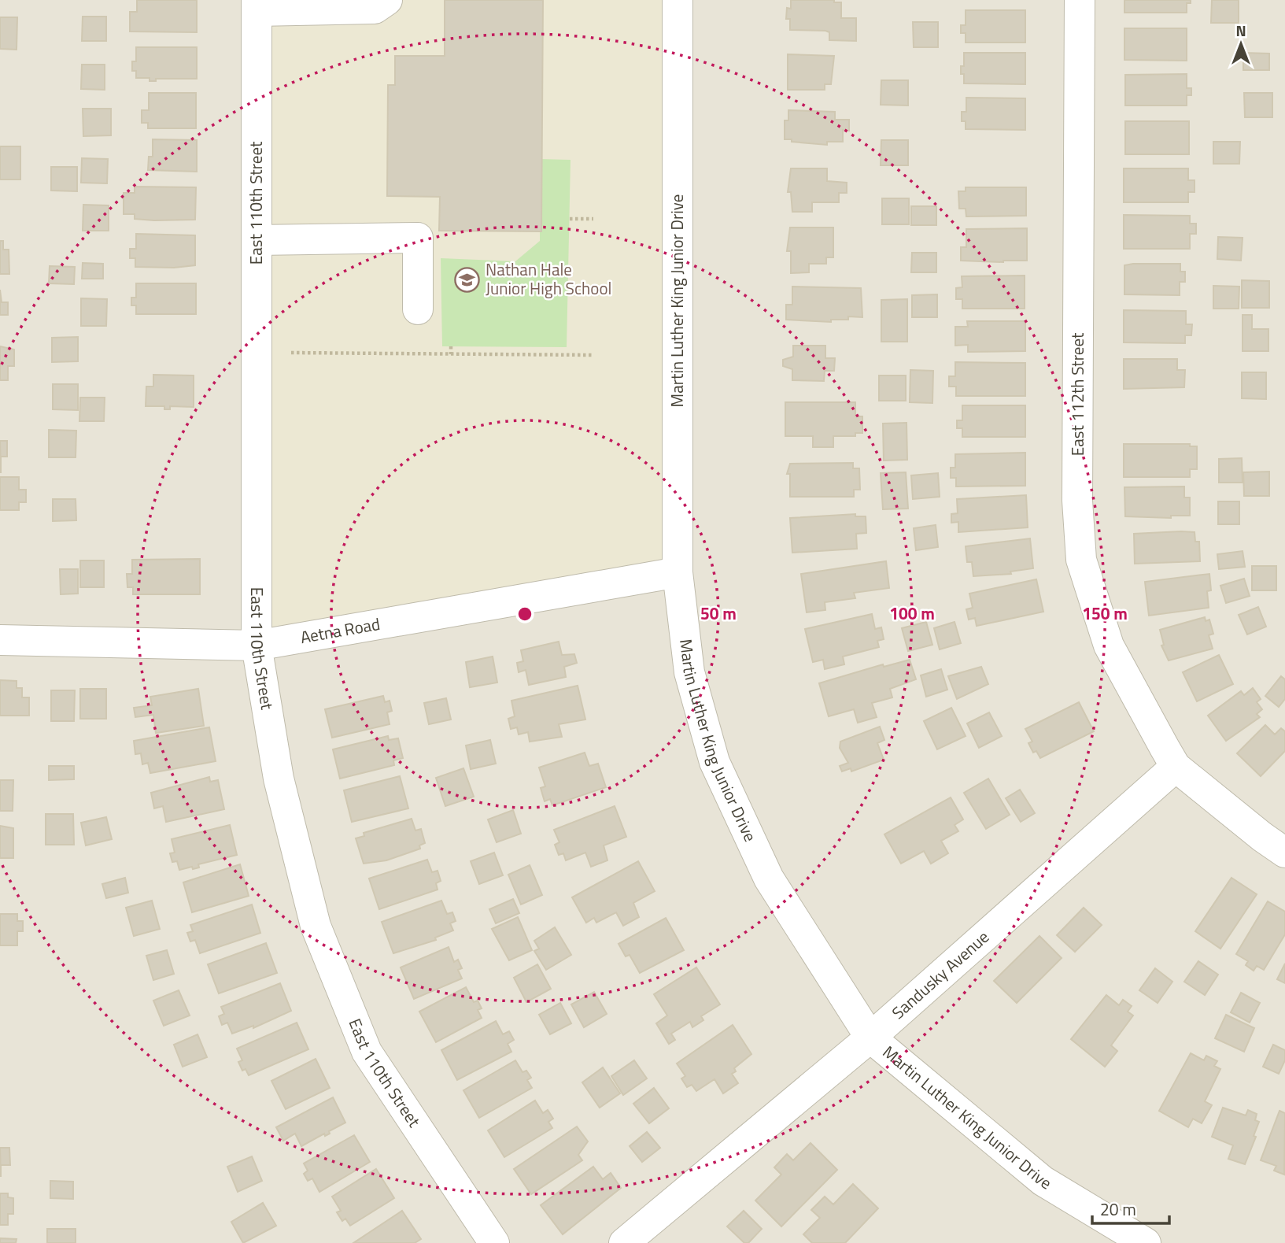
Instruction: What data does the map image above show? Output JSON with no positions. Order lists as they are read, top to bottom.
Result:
{
  "streets": {
    "street": [
      "East 110th Street",
      "Martin Luther King Junior Drive",
      "East 112th Street",
      "Aetna Road",
      "Sandusky Avenue"
    ]
  },
  "crossings": [
    ["East 110th Street", "Aetna Road"],
    ["Martin Luther King Junior Drive", "Aetna Road"],
    ["Martin Luther King Junior Drive", "Sandusky Avenue"],
    ["East 112th Street", "Sandusky Avenue"]
  ],
  "places": {
    "school or university": ["Nathan Hale Junior High School"]
  },
  "scale_bar": "20 m",
  "north": "top",
  "rings": ["50 m", "100 m", "150 m"]
}
